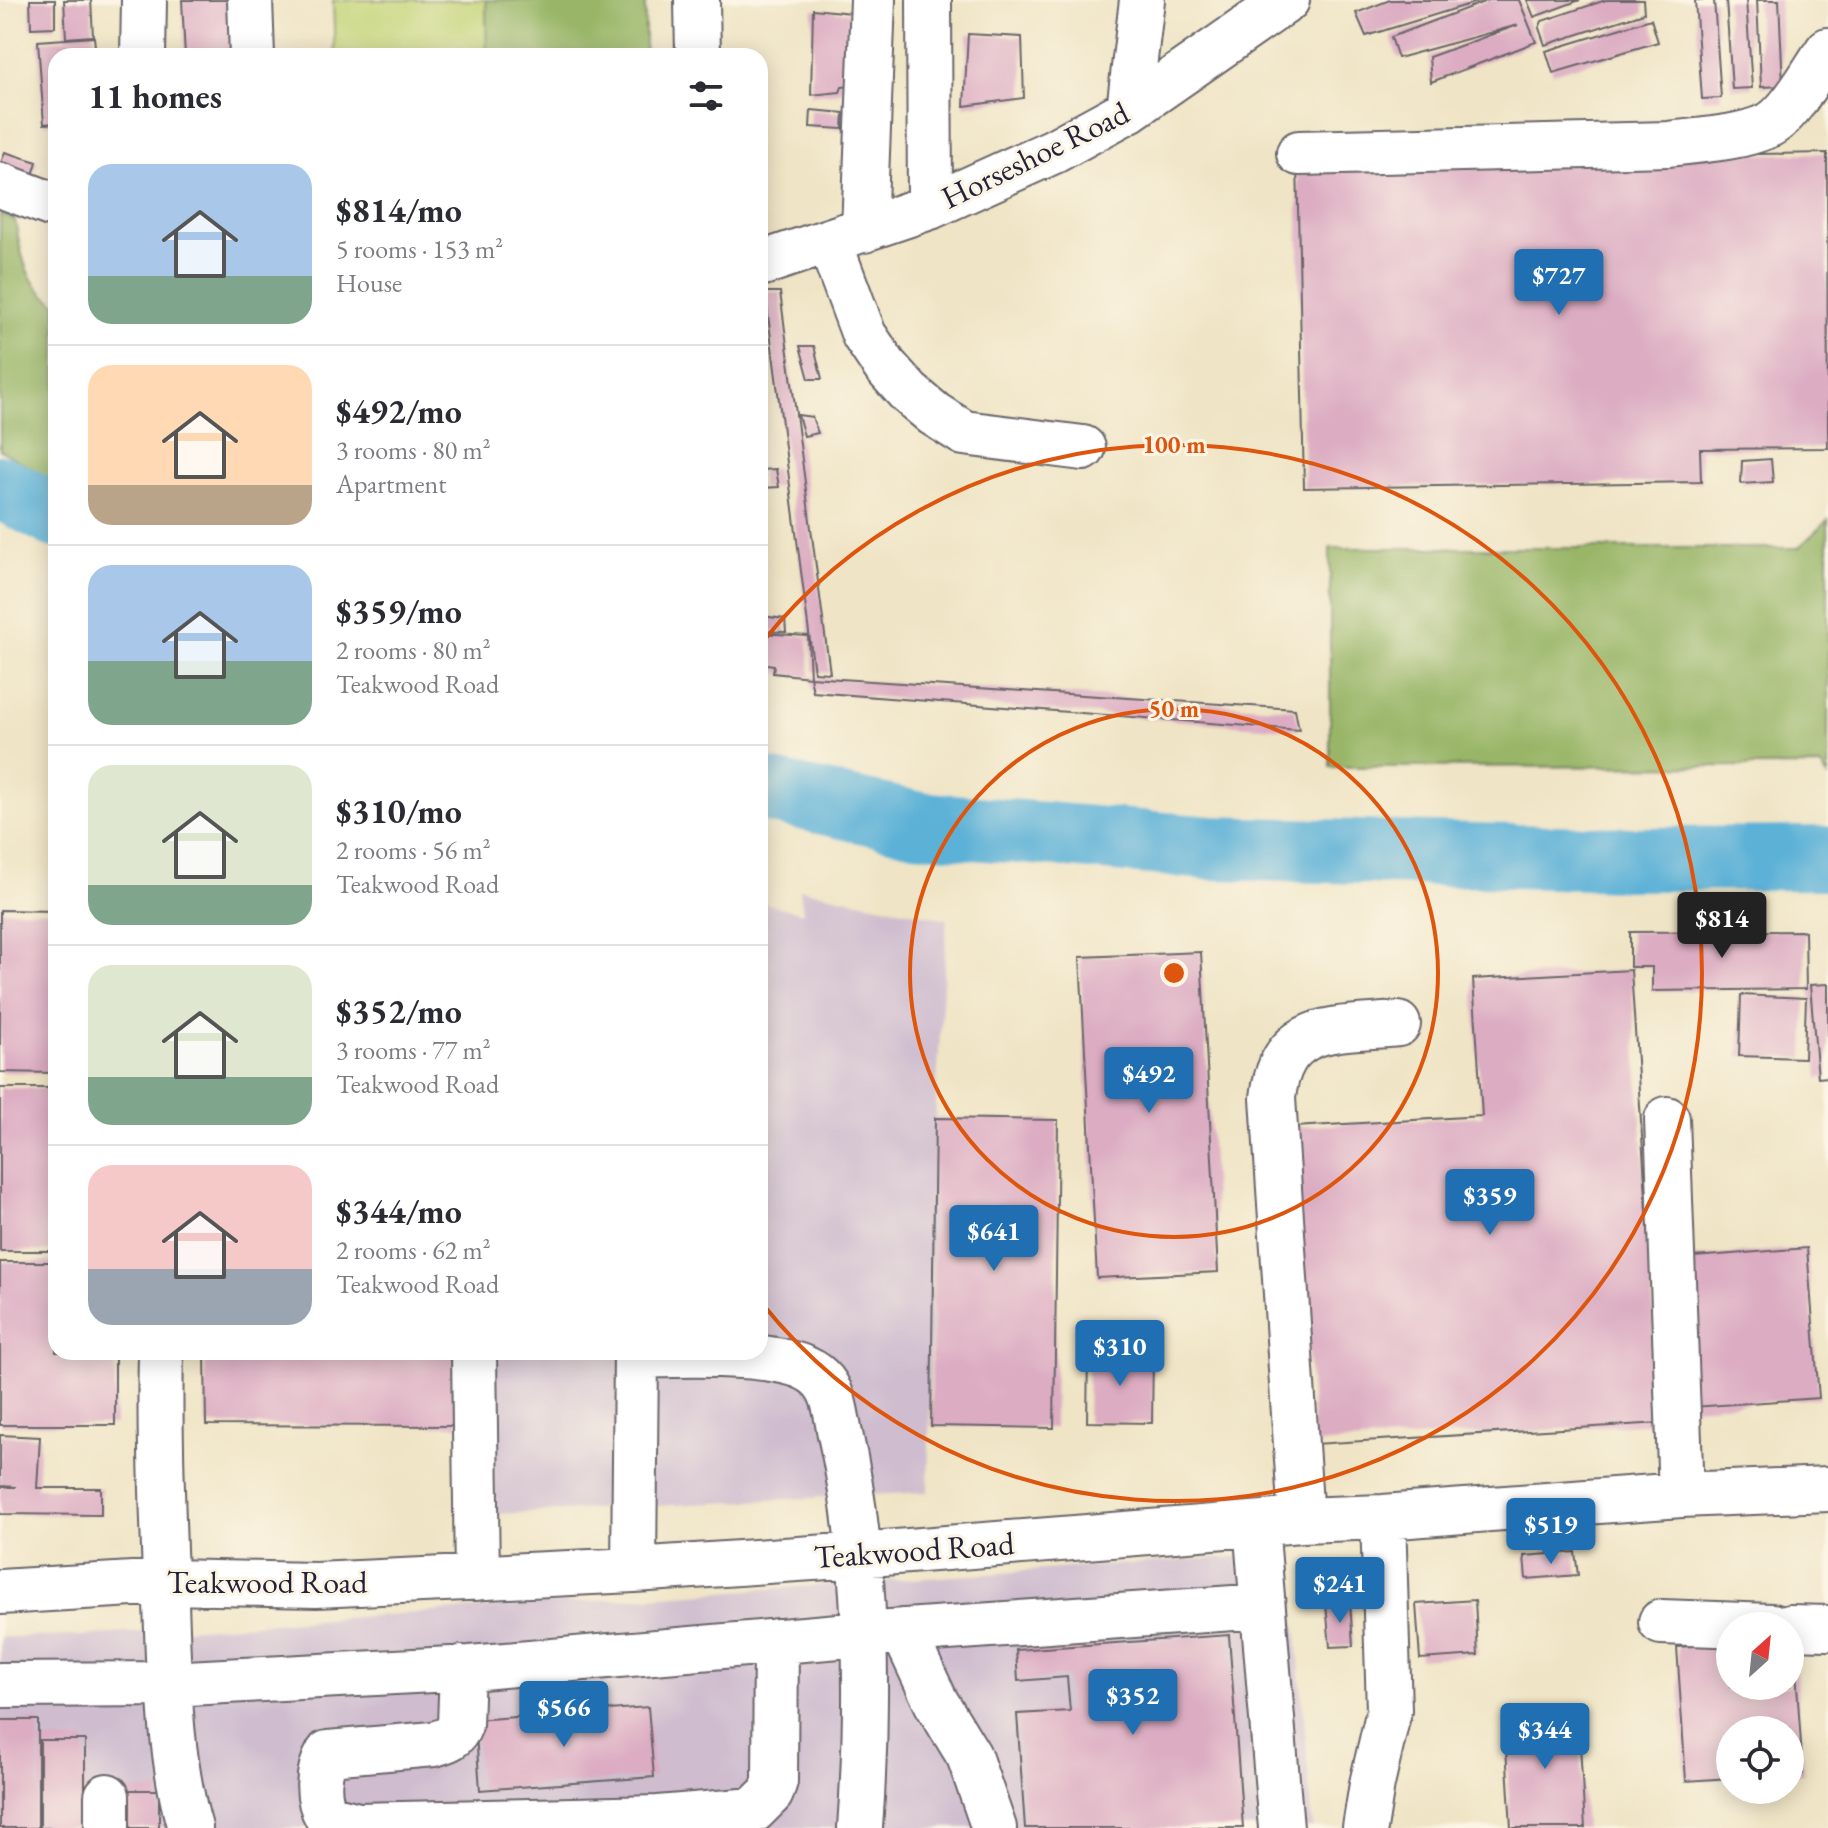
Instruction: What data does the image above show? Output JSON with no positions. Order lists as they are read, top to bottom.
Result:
{
  "streets": {
    "street": ["Horseshoe Road", "Teakwood Road"]
  },
  "north": "top right",
  "page": {
    "heading": "11 homes",
    "list": [
      {
        "name": "$814/mo",
        "note": "5 rooms · 153 m² · House"
      },
      {
        "name": "$492/mo",
        "note": "3 rooms · 80 m² · Apartment"
      },
      {
        "name": "$359/mo",
        "note": "2 rooms · 80 m² · Teakwood Road"
      },
      {
        "name": "$310/mo",
        "note": "2 rooms · 56 m² · Teakwood Road"
      },
      {
        "name": "$352/mo",
        "note": "3 rooms · 77 m² · Teakwood Road"
      },
      {
        "name": "$344/mo",
        "note": "2 rooms · 62 m² · Teakwood Road"
      }
    ],
    "price": [
      "$727",
      "$814",
      "$492",
      "$359",
      "$641",
      "$310",
      "$519",
      "$241",
      "$352",
      "$566",
      "$344"
    ]
  },
  "rings": ["100 m", "50 m"]
}
